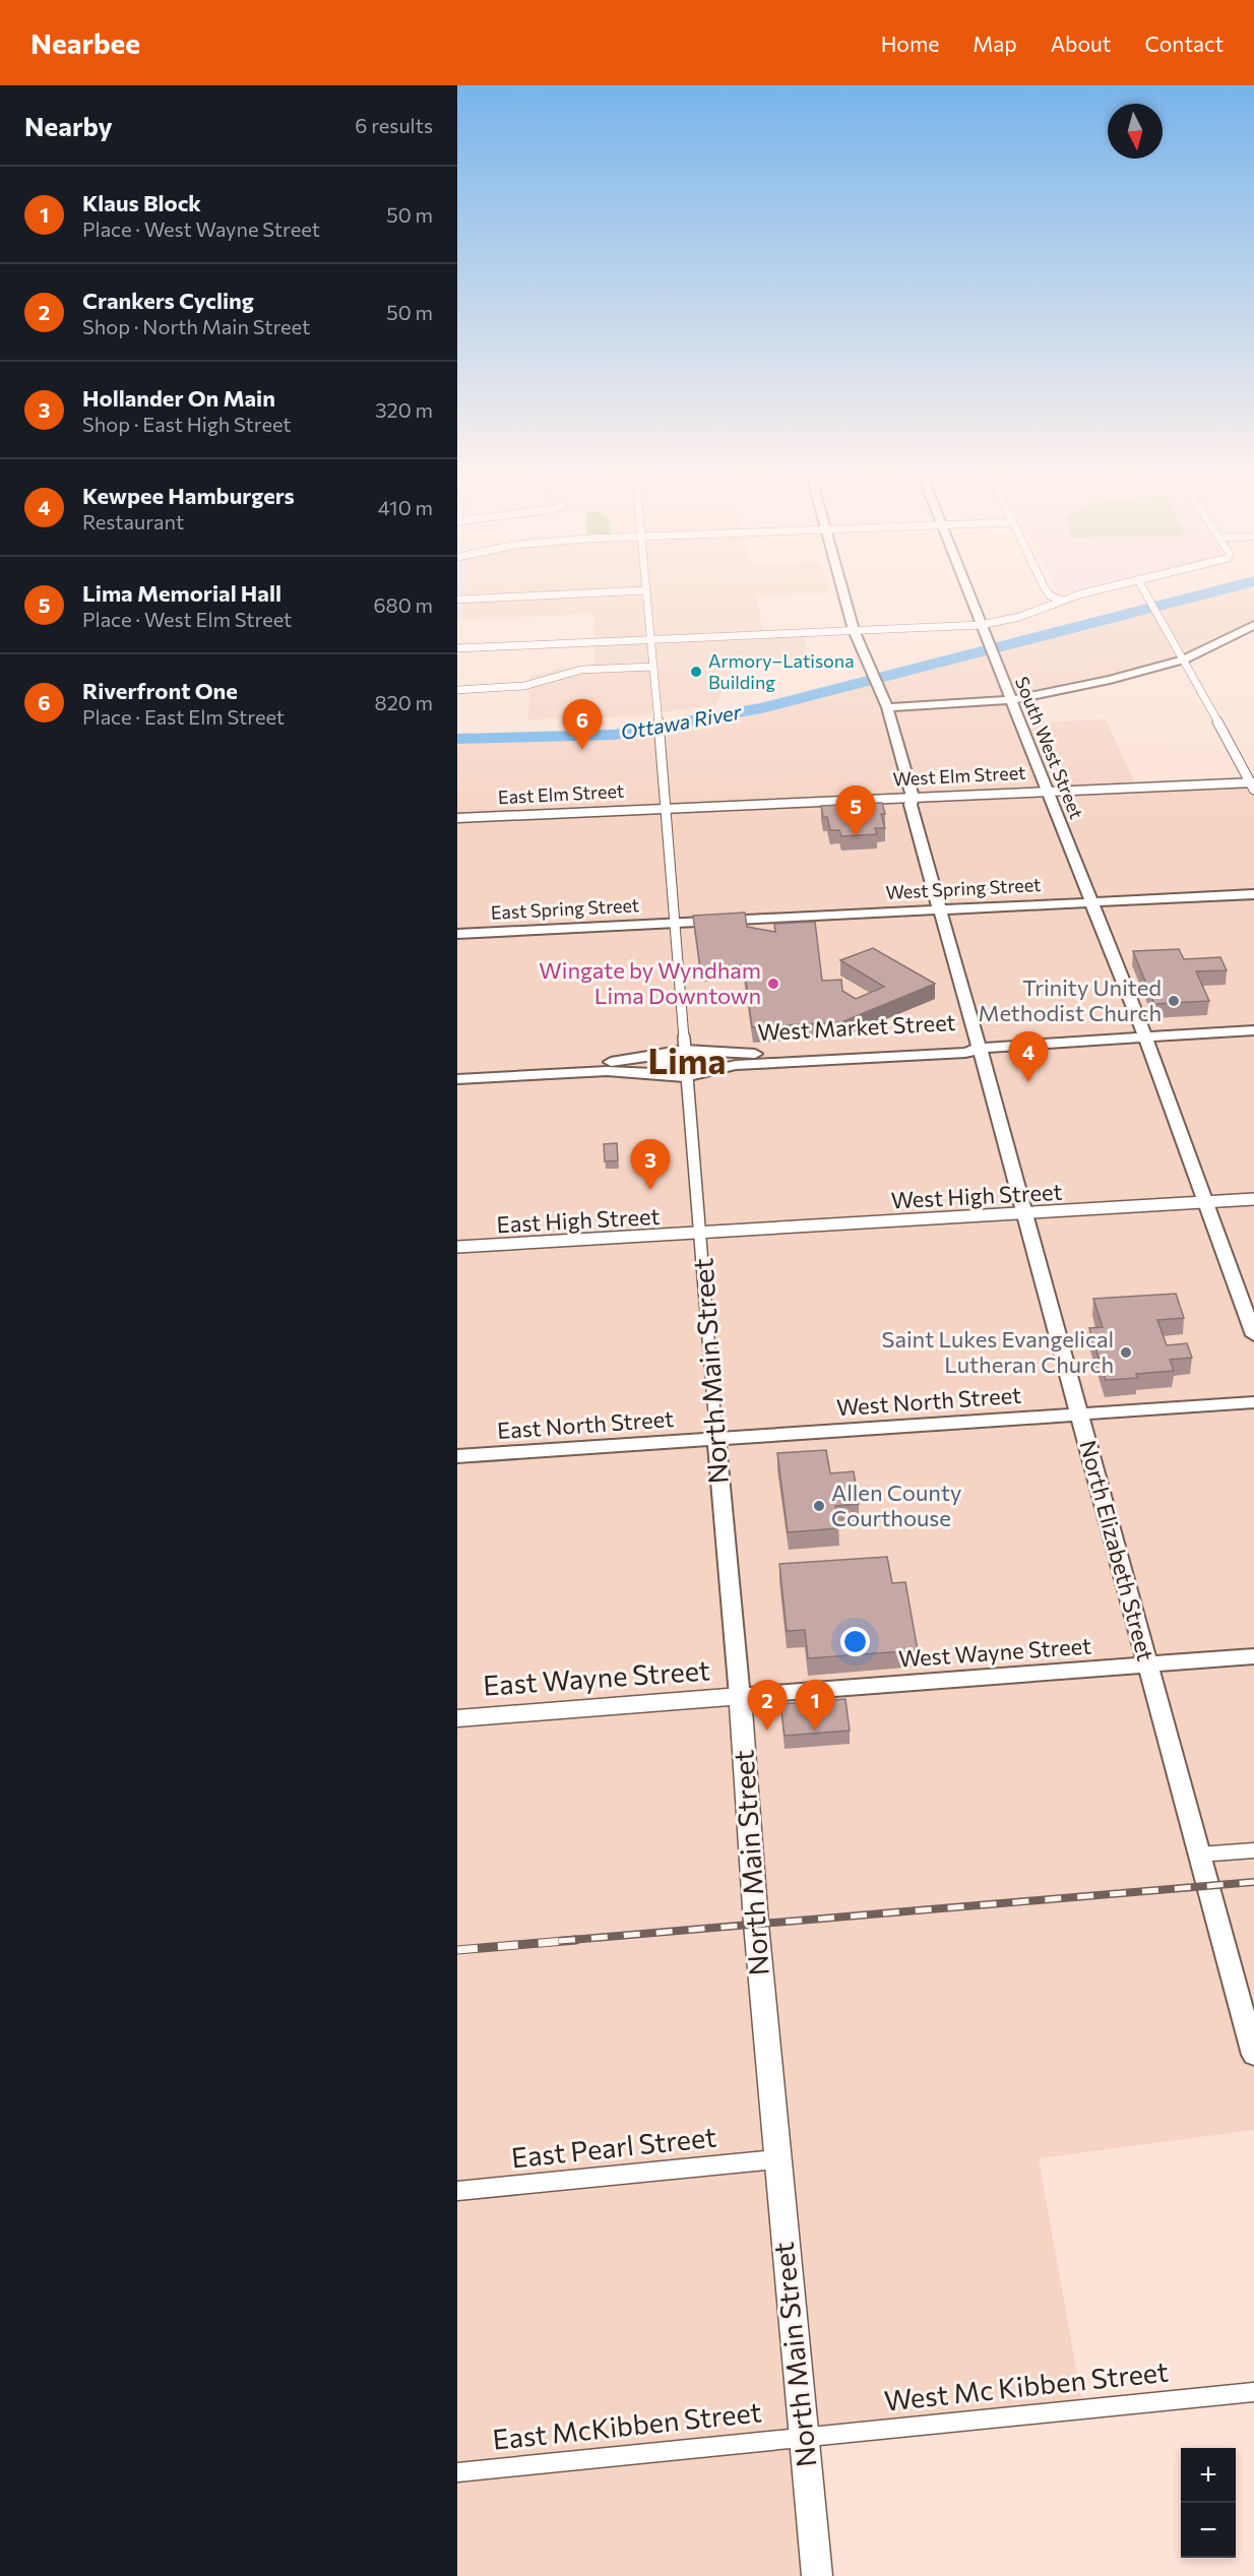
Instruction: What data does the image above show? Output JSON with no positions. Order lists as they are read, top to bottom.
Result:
{
  "streets": {
    "main road": [
      "West Elm Street",
      "East Elm Street",
      "North Main Street",
      "East Wayne Street"
    ],
    "street": [
      "South West Street",
      "West Spring Street",
      "East Spring Street",
      "West Market Street",
      "West High Street",
      "East High Street",
      "West North Street",
      "East North Street",
      "North Elizabeth Street",
      "West Wayne Street",
      "East Pearl Street",
      "West Mc Kibben Street",
      "East McKibben Street"
    ]
  },
  "crossings": [
    ["South West Street", "West Elm Street"],
    ["South West Street", "West Spring Street"],
    ["South West Street", "West Market Street"],
    ["South West Street", "West High Street"],
    ["West Elm Street", "East Elm Street"],
    ["West Elm Street", "North Elizabeth Street"],
    ["West Spring Street", "East Spring Street"],
    ["West Spring Street", "North Elizabeth Street"],
    ["West Market Street", "North Main Street"],
    ["West Market Street", "North Elizabeth Street"],
    ["West High Street", "East High Street"],
    ["West High Street", "North Main Street"],
    ["West High Street", "North Elizabeth Street"],
    ["East High Street", "North Main Street"],
    ["North Main Street", "West North Street"],
    ["North Main Street", "East North Street"],
    ["North Main Street", "West Wayne Street"],
    ["North Main Street", "East Wayne Street"],
    ["North Main Street", "East Pearl Street"],
    ["North Main Street", "West Mc Kibben Street"],
    ["North Main Street", "East McKibben Street"],
    ["West North Street", "East North Street"],
    ["West North Street", "North Elizabeth Street"],
    ["North Elizabeth Street", "West Wayne Street"],
    ["West Wayne Street", "East Wayne Street"],
    ["West Mc Kibben Street", "East McKibben Street"]
  ],
  "districts": ["Lima"],
  "water": ["Ottawa River"],
  "places": [
    "Armory–Latisona Building",
    "Wingate by Wyndham Lima Downtown",
    "Trinity United Methodist Church",
    "Saint Lukes Evangelical Lutheran Church",
    "Allen County Courthouse"
  ],
  "north": "bottom",
  "page": {
    "header": "Nearbee",
    "nav": [
      "Home",
      "Map",
      "About",
      "Contact"
    ],
    "heading": ["Nearby", "6 results"],
    "list": [
      {
        "mark": "1",
        "name": "Klaus Block",
        "note": "Place · West Wayne Street",
        "value": "50 m"
      },
      {
        "mark": "2",
        "name": "Crankers Cycling",
        "note": "Shop · North Main Street",
        "value": "50 m"
      },
      {
        "mark": "3",
        "name": "Hollander On Main",
        "note": "Shop · East High Street",
        "value": "320 m"
      },
      {
        "mark": "4",
        "name": "Kewpee Hamburgers",
        "note": "Restaurant",
        "value": "410 m"
      },
      {
        "mark": "5",
        "name": "Lima Memorial Hall",
        "note": "Place · West Elm Street",
        "value": "680 m"
      },
      {
        "mark": "6",
        "name": "Riverfront One",
        "note": "Place · East Elm Street",
        "value": "820 m"
      }
    ],
    "pins": [
      "6",
      "5",
      "4",
      "3",
      "1",
      "2"
    ],
    "map_buttons": ["+", "−"]
  }
}
